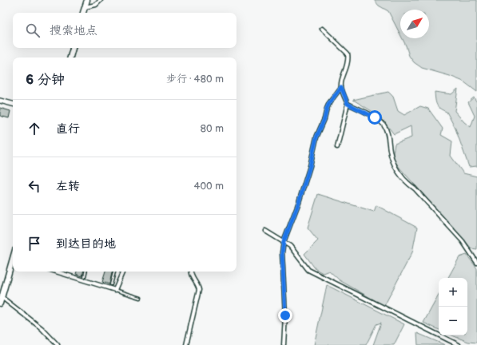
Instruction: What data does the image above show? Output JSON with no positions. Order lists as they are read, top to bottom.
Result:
{
  "north": "top right",
  "page": {
    "search": "搜索地点",
    "heading": ["6 分钟", "步行 · 480 m"],
    "list": [
      ["直行", "80 m"],
      ["左转", "400 m"],
      "到达目的地"
    ],
    "map_buttons": ["+", "−"]
  }
}
